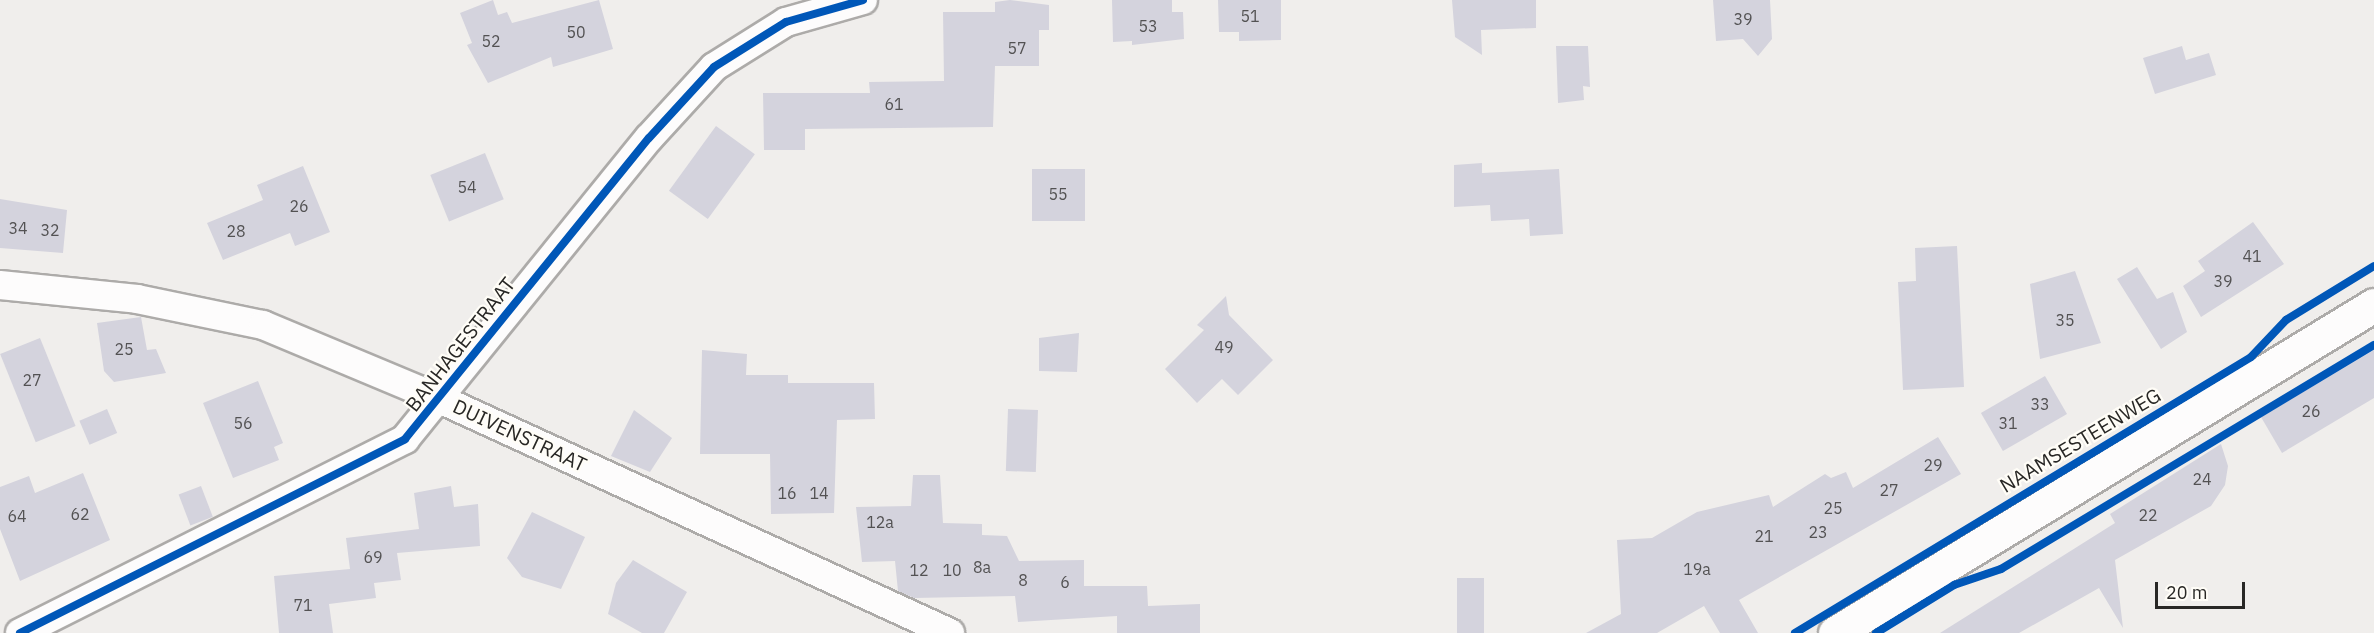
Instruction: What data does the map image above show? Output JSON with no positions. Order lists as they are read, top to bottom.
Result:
{
  "streets": {
    "main road": ["NAAMSESTEENWEG"],
    "street": ["BANHAGESTRAAT", "DUIVENSTRAAT"]
  },
  "crossings": [
    ["BANHAGESTRAAT", "DUIVENSTRAAT"]
  ],
  "house_numbers": [
    "51",
    "39",
    "53",
    "50",
    "52",
    "57",
    "61",
    "54",
    "55",
    "26",
    "34",
    "32",
    "28",
    "41",
    "39",
    "35",
    "49",
    "25",
    "27",
    "33",
    "26",
    "56",
    "31",
    "29",
    "24",
    "27",
    "16",
    "14",
    "25",
    "62",
    "22",
    "64",
    "12a",
    "23",
    "21",
    "69",
    "8a",
    "19a",
    "12",
    "10",
    "8",
    "6",
    "71"
  ],
  "scale_bar": "20 m"
}
